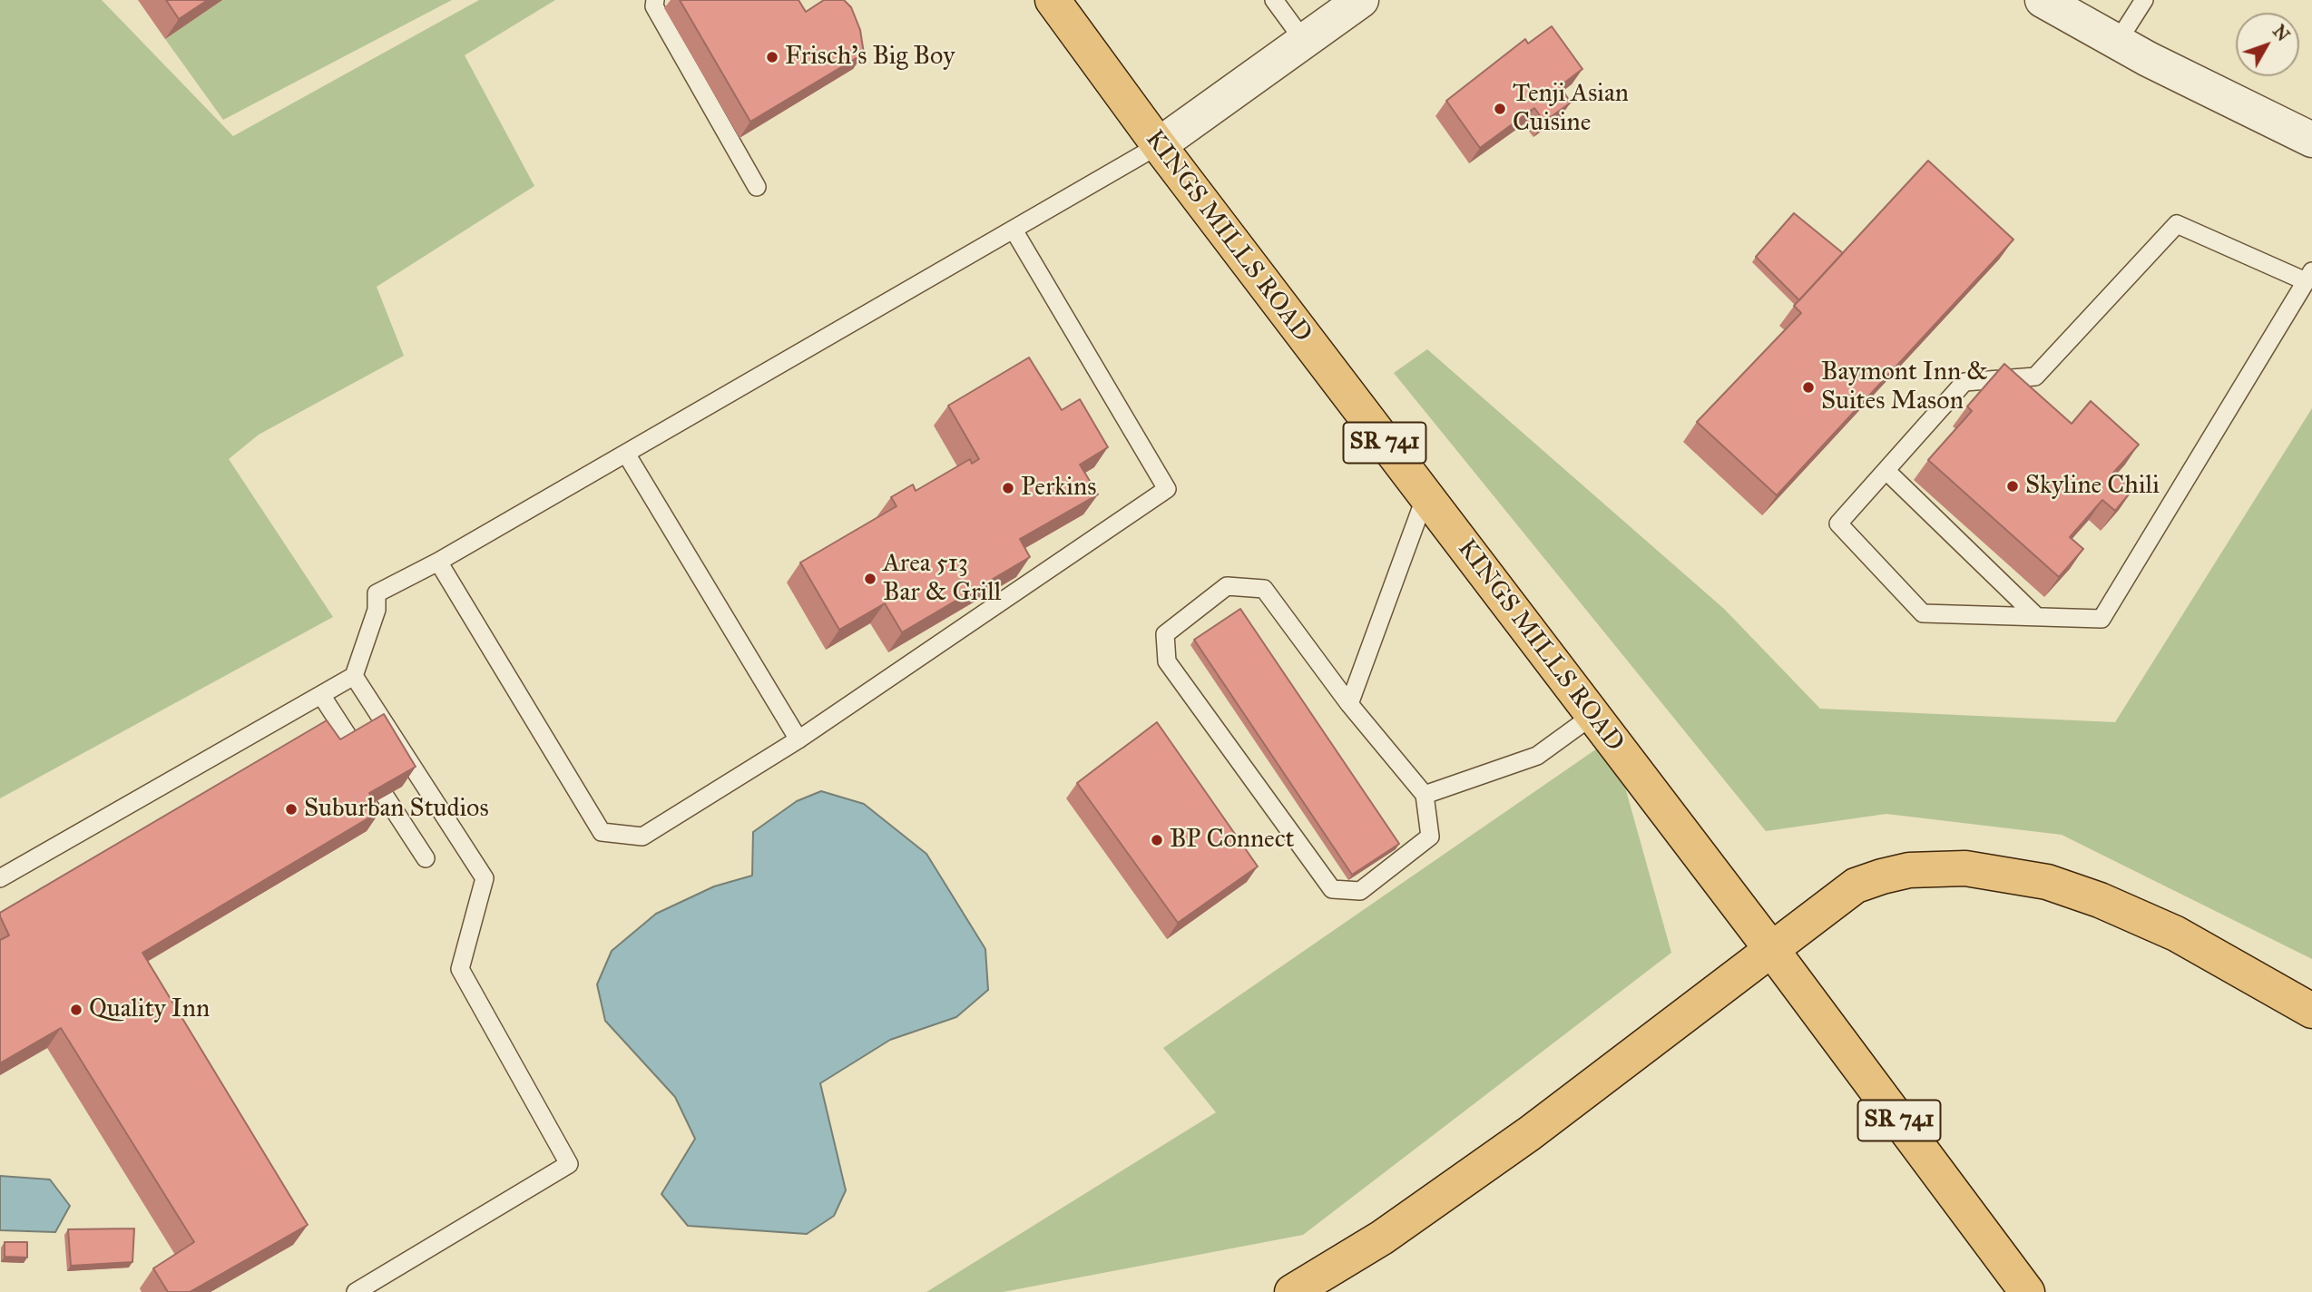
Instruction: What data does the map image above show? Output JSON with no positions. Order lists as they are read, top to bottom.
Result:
{
  "streets": {
    "main road": ["KINGS MILLS ROAD", "SR 741"]
  },
  "places": [
    "Frisch's Big Boy",
    "Tenji Asian Cuisine",
    "Baymont Inn & Suites Mason",
    "Skyline Chili",
    "Perkins",
    "Area 513 Bar & Grill",
    "Suburban Studios",
    "BP Connect",
    "Quality Inn"
  ],
  "north": "top right"
}
